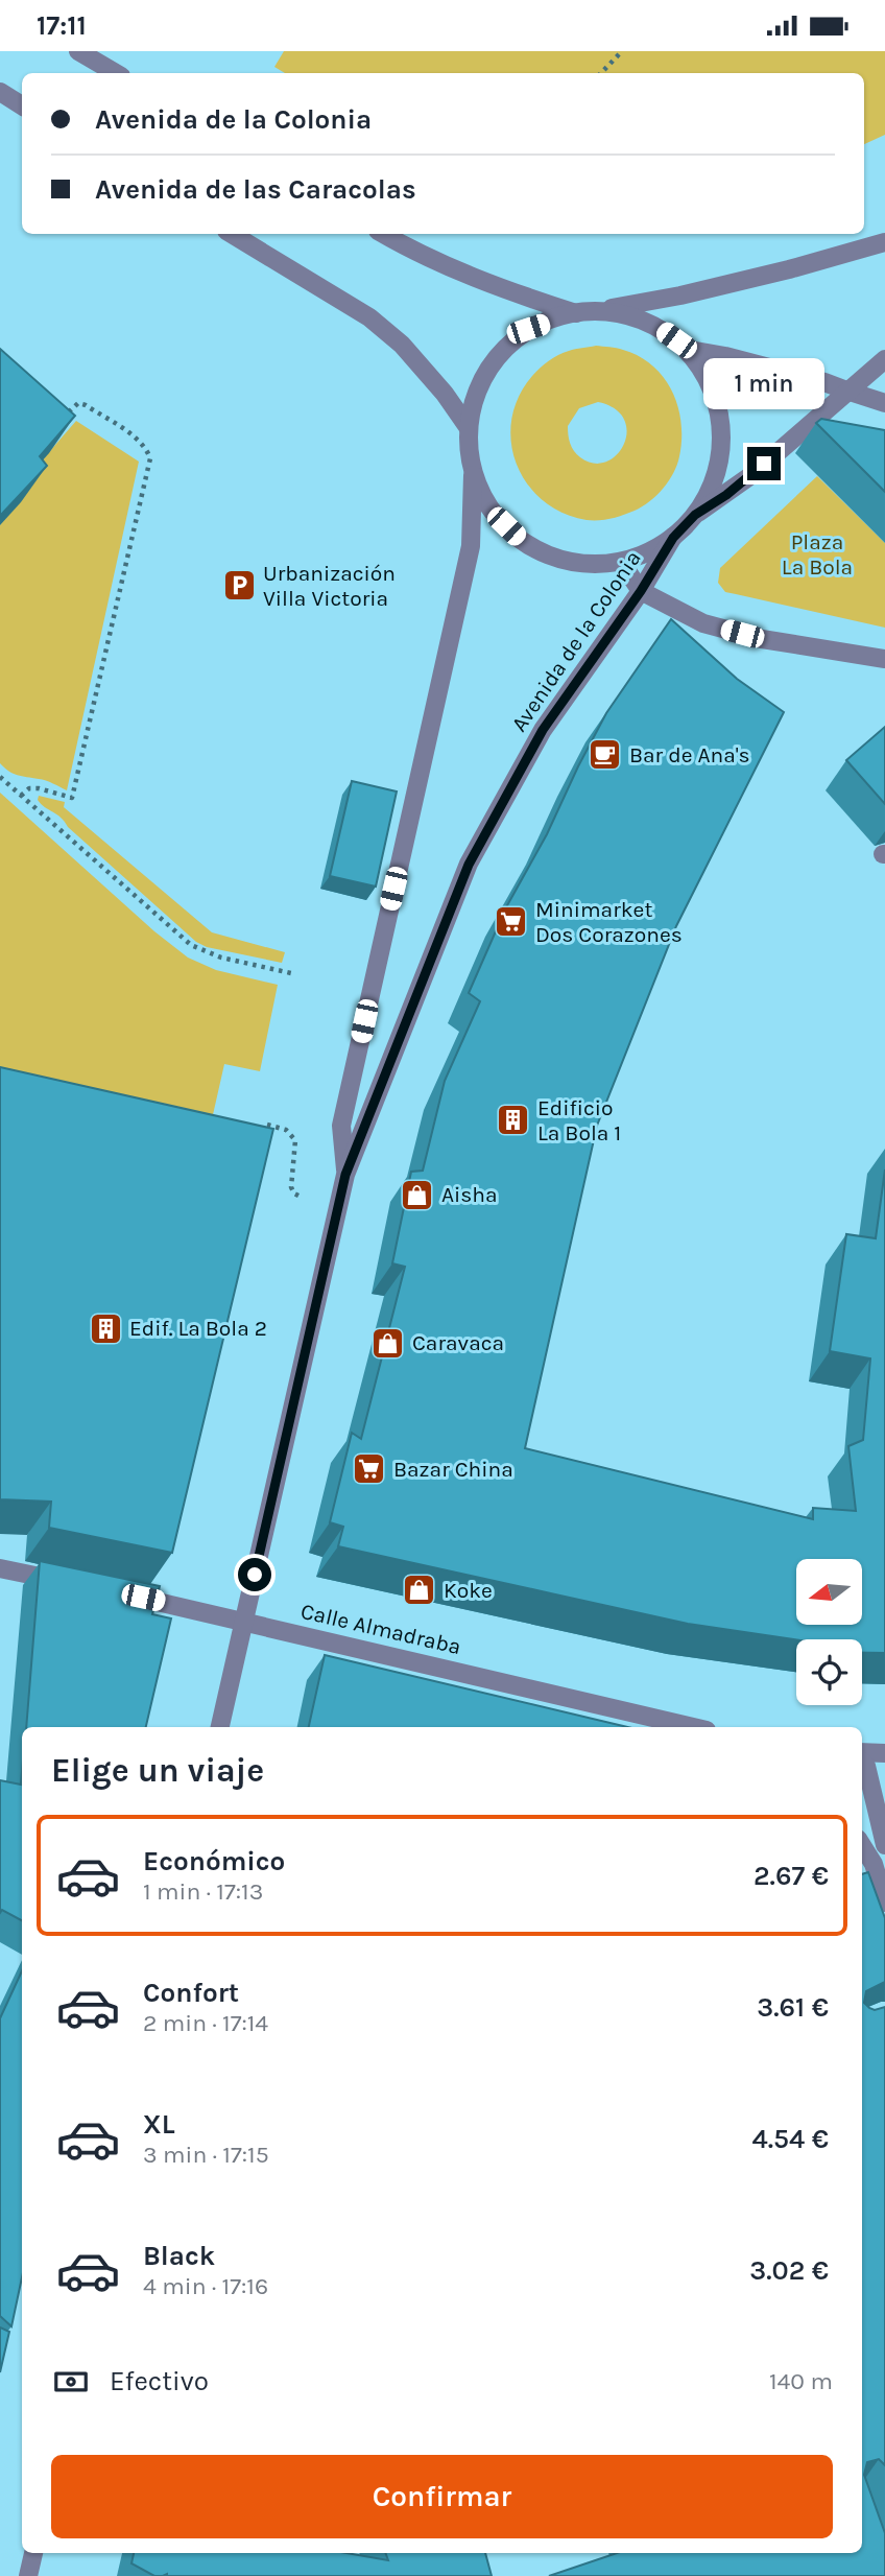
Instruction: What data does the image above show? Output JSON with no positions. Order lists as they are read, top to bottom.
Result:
{
  "streets": {
    "street": ["Avenida de la Colonia", "Calle Almadraba"]
  },
  "crossings": [
    ["Avenida de la Colonia", "Calle Almadraba"]
  ],
  "parks": ["Plaza La Bola"],
  "places": {
    "parking": ["Urbanización Villa Victoria"],
    "cafe": ["Bar de Ana's"],
    "supermarket": ["Minimarket Dos Corazones", "Bazar China"],
    "building": ["Edificio La Bola 1", "Edif. La Bola 2"],
    "shop": ["Aisha", "Caravaca", "Koke"]
  },
  "north": "left",
  "page": {
    "status": "17:11",
    "banner": ["Avenida de la Colonia", "Avenida de las Caracolas"],
    "bubble": "1 min",
    "heading": "Elige un viaje",
    "list": [
      {
        "name": "Económico",
        "note": "1 min · 17:13",
        "value": "2.67 €"
      },
      {
        "name": "Confort",
        "note": "2 min · 17:14",
        "value": "3.61 €"
      },
      {
        "name": "XL",
        "note": "3 min · 17:15",
        "value": "4.54 €"
      },
      {
        "name": "Black",
        "note": "4 min · 17:16",
        "value": "3.02 €"
      }
    ],
    "pay": ["Efectivo", "140 m"],
    "buttons": "Confirmar"
  }
}
